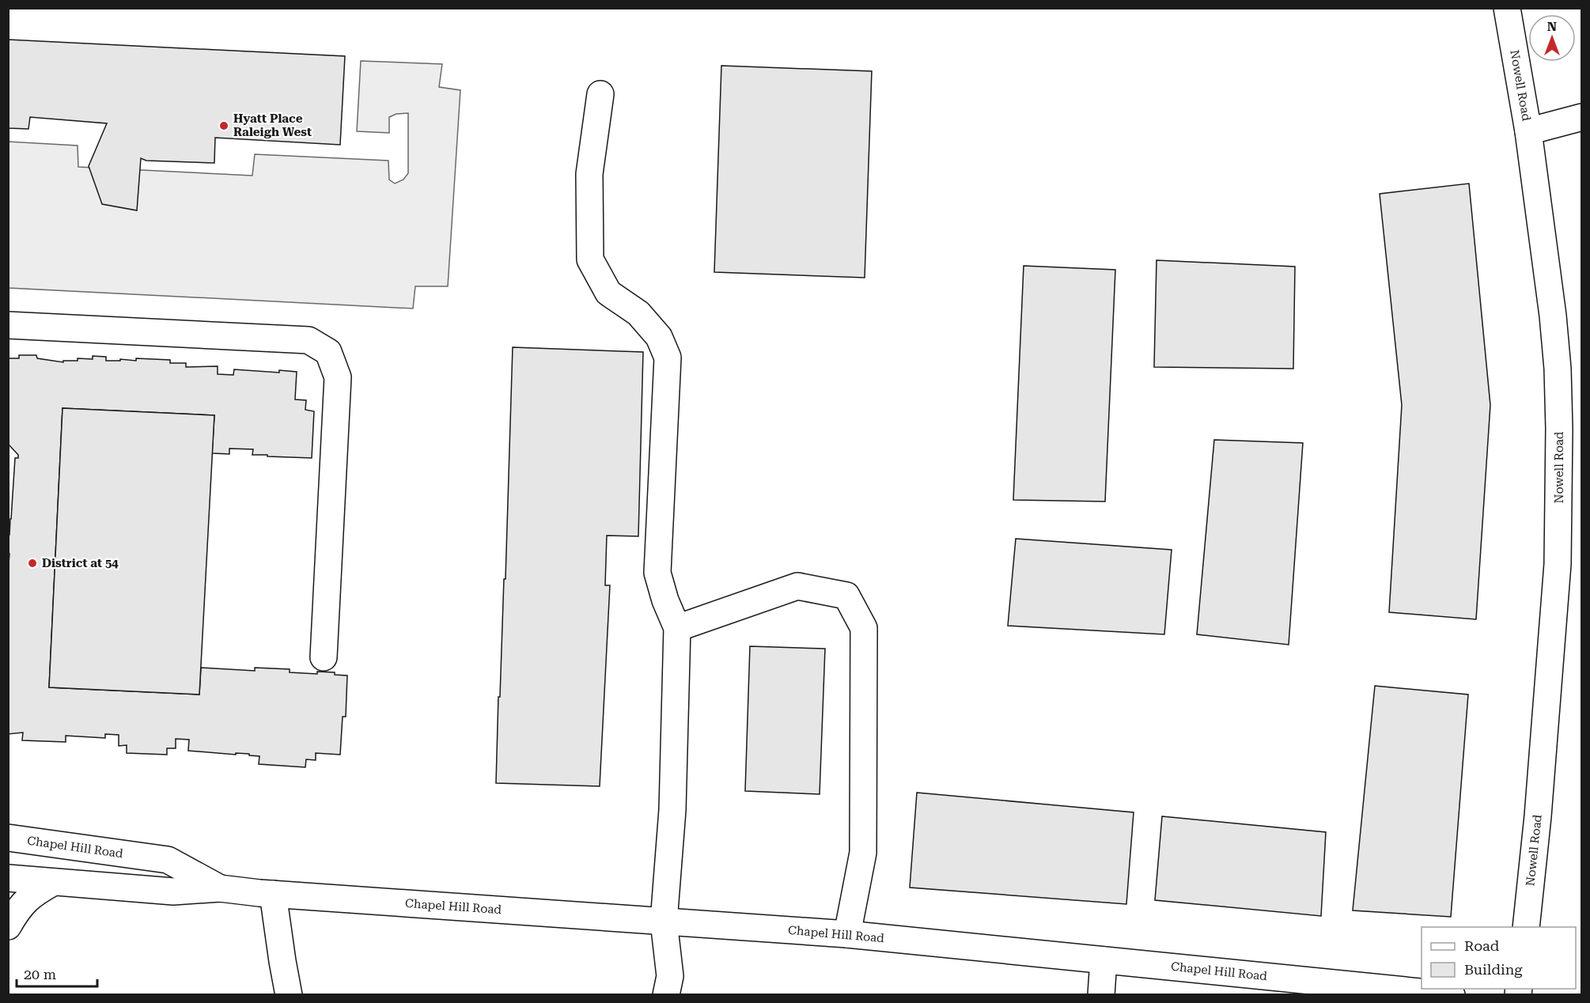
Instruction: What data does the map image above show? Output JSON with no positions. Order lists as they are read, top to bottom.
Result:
{
  "streets": {
    "main road": ["Nowell Road", "Chapel Hill Road"]
  },
  "places": ["Hyatt Place Raleigh West", "District at 54"],
  "legend": ["Road", "Building"],
  "scale_bar": "20 m",
  "north": "top"
}
